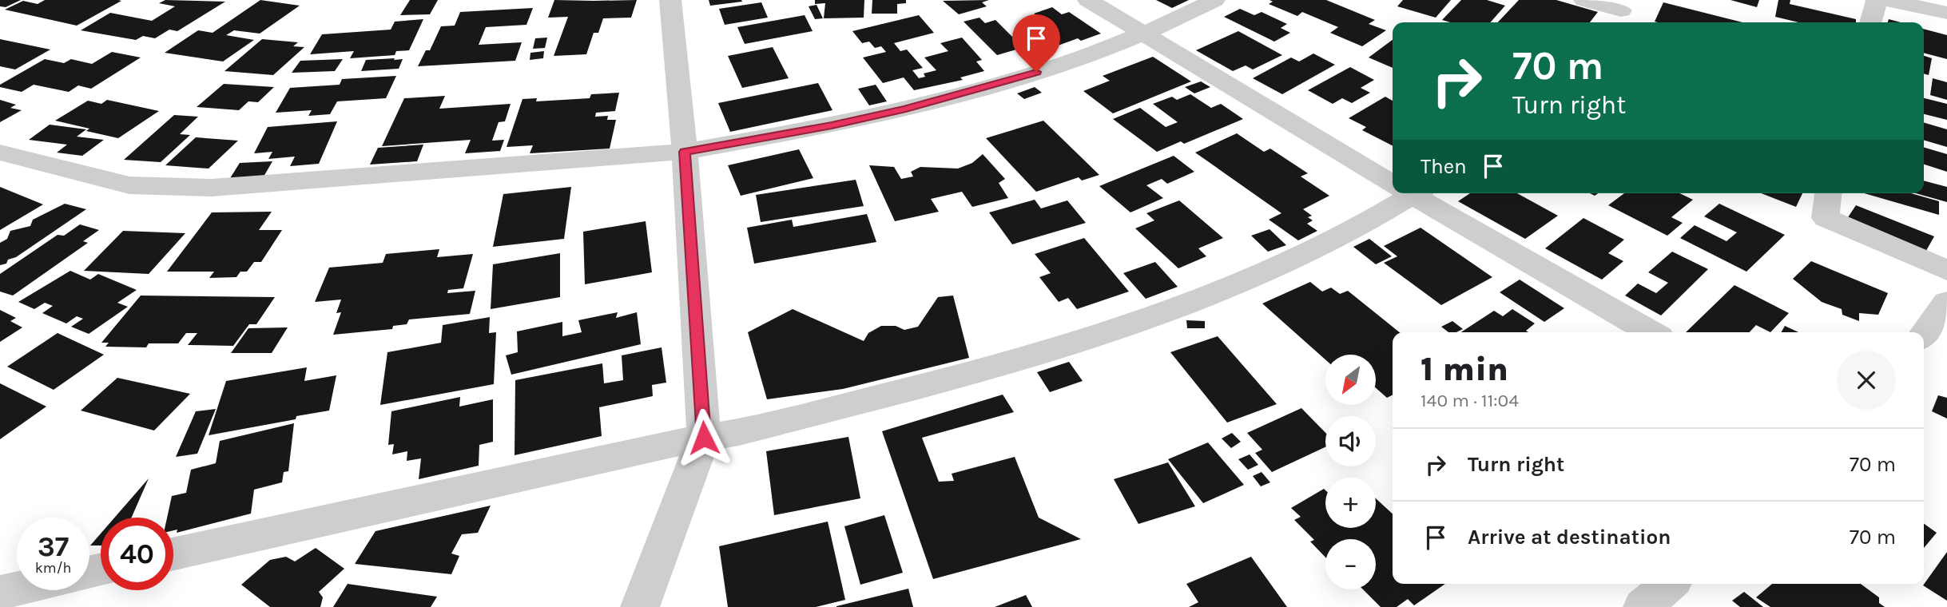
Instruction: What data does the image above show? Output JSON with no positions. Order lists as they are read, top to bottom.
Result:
{
  "north": "bottom left",
  "page": {
    "turn": ["70 m", "Turn right"],
    "then": "Then",
    "heading": ["1 min", "140 m · 11:04"],
    "map_buttons": ["+", "−"],
    "list": [
      {
        "name": "Turn right",
        "value": "70 m"
      },
      {
        "name": "Arrive at destination",
        "value": "70 m"
      }
    ],
    "speed": "37 km/h",
    "limit": "40"
  }
}
